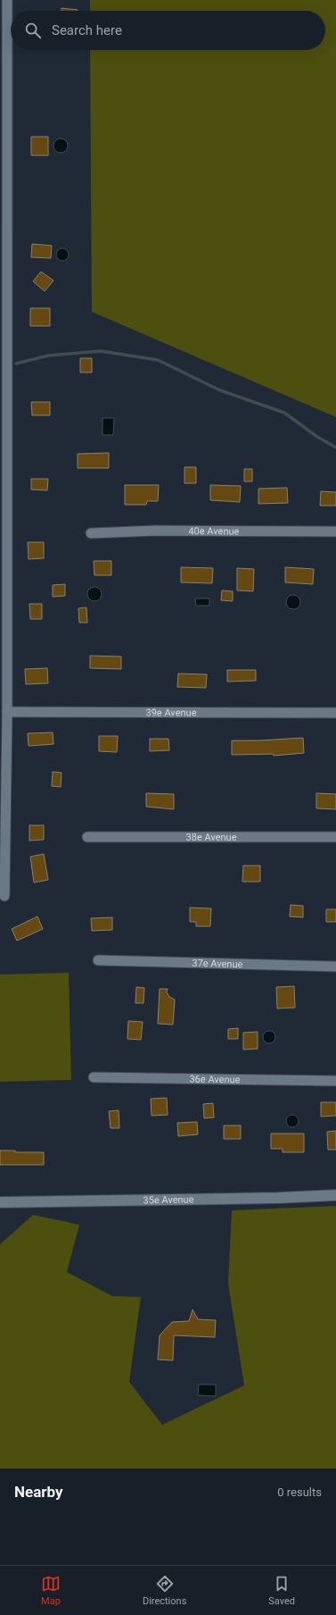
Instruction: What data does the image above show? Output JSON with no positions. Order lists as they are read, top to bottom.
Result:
{
  "streets": {
    "street": [
      "40e Avenue",
      "39e Avenue",
      "38e Avenue",
      "37e Avenue",
      "36e Avenue",
      "35e Avenue"
    ]
  },
  "page": {
    "search": "Search here",
    "heading": ["Nearby", "0 results"],
    "nav": ["Map", "Directions", "Saved"]
  }
}
